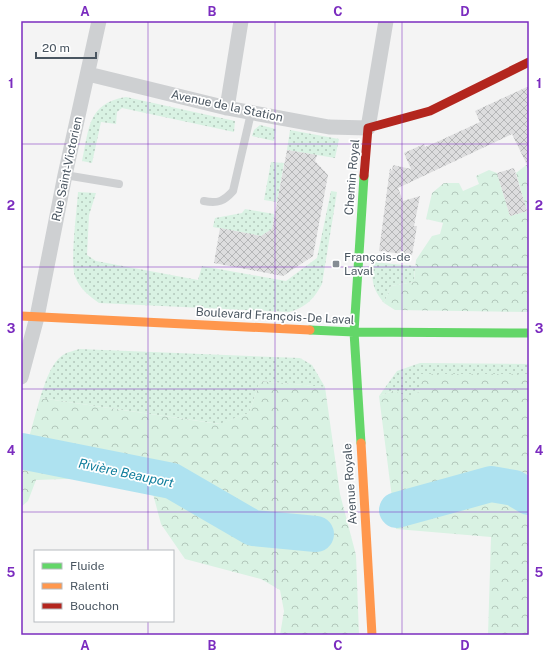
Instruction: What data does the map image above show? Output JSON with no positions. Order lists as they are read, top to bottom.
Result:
{
  "streets": {
    "main road": ["Chemin Royal", "Boulevard François-De Laval", "Avenue Royale"],
    "street": ["Avenue de la Station", "Rue Saint-Victorien"]
  },
  "crossings": [
    ["Avenue de la Station", "Rue Saint-Victorien"],
    ["Avenue de la Station", "Chemin Royal"],
    ["Rue Saint-Victorien", "Boulevard François-De Laval"],
    ["Chemin Royal", "Boulevard François-De Laval"],
    ["Chemin Royal", "Avenue Royale"],
    ["Boulevard François-De Laval", "Avenue Royale"]
  ],
  "water": ["Rivière Beauport"],
  "places": {
    "transit": ["François-de Laval"]
  },
  "legend": ["Fluide", "Ralenti", "Bouchon"],
  "scale_bar": "20 m",
  "grid": {
    "columns": [
      "A",
      "B",
      "C",
      "D"
    ],
    "rows": [
      "1",
      "2",
      "3",
      "4",
      "5"
    ]
  }
}
